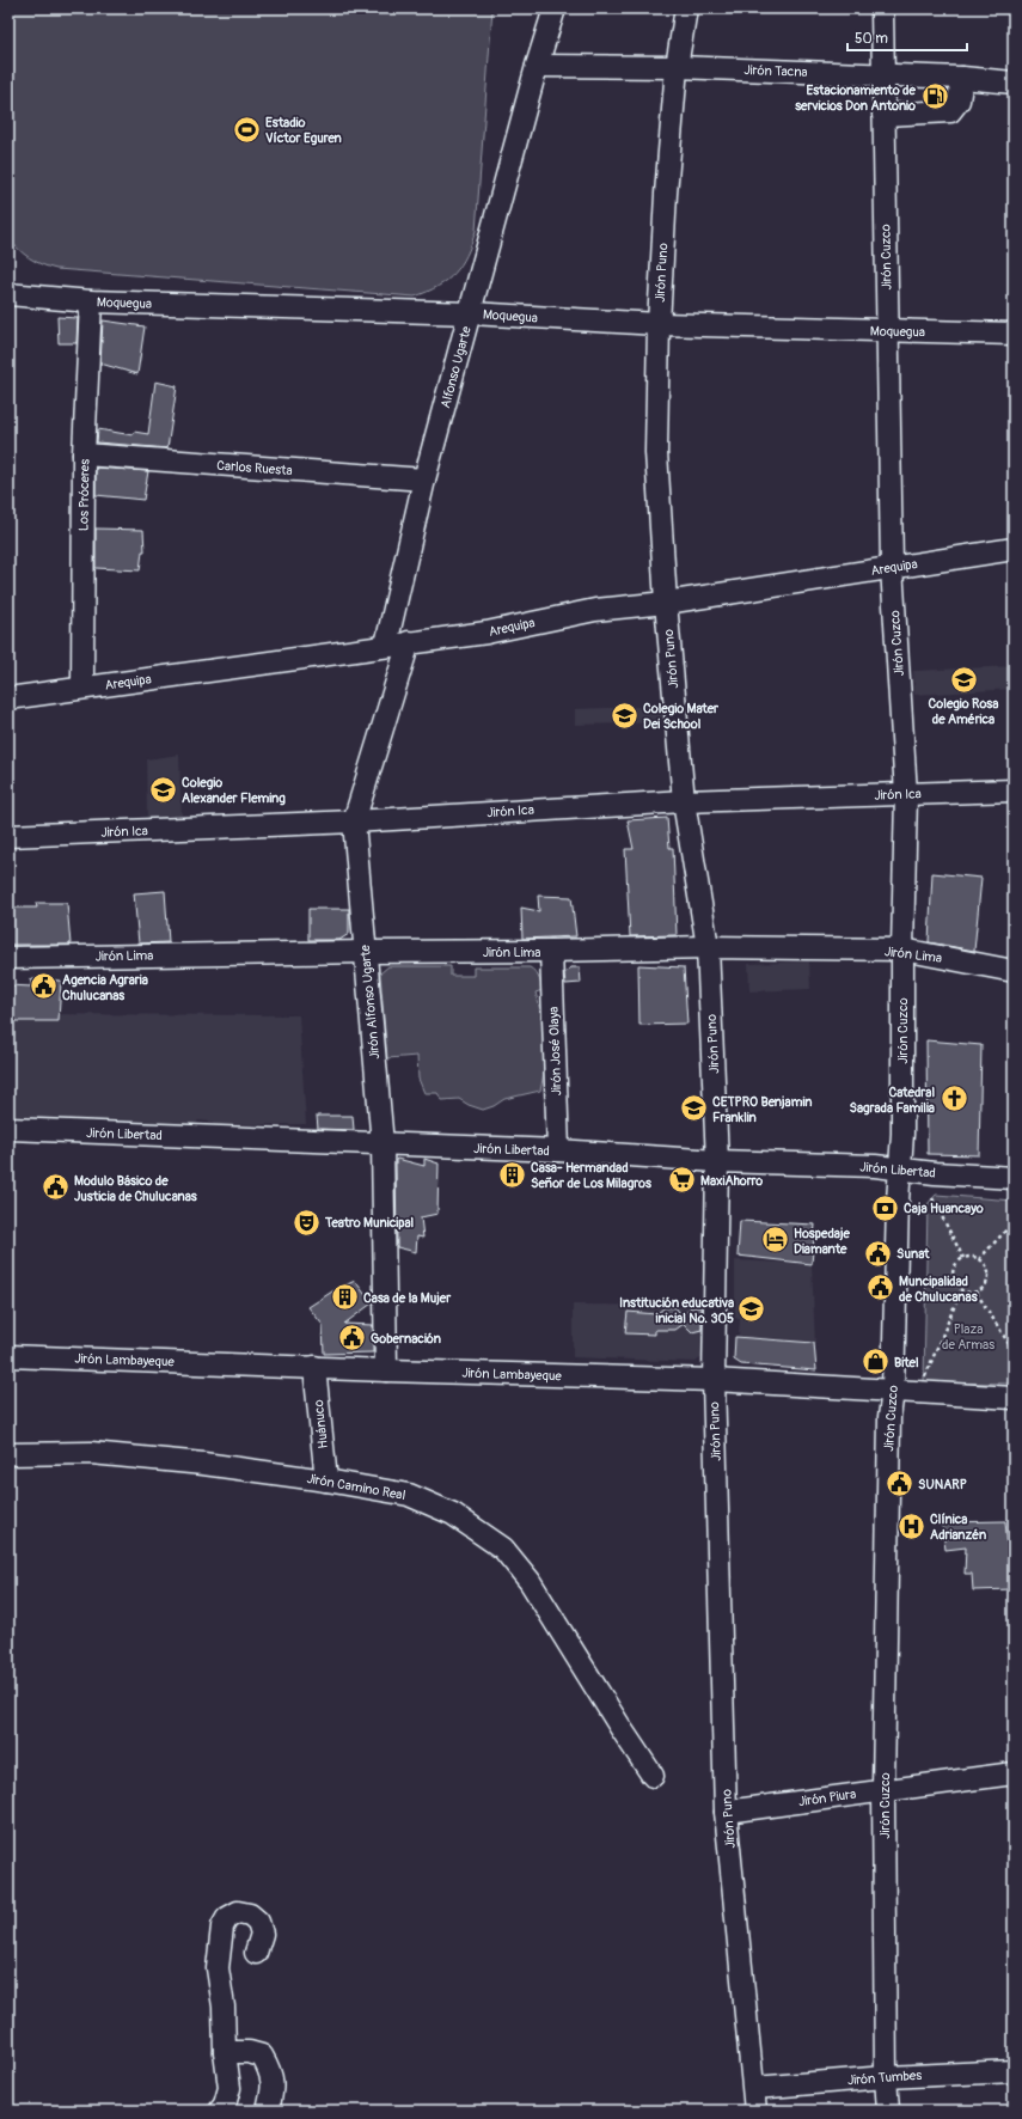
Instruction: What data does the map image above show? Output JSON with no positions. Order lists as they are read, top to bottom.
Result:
{
  "streets": {
    "street": [
      "Jirón Tacna",
      "Jirón Cuzco",
      "Jirón Puno",
      "Moquegua",
      "Alfonso Ugarte",
      "Carlos Ruesta",
      "Los Próceres",
      "Arequipa",
      "Jirón Ica",
      "Jirón Lima",
      "Jirón Alfonso Ugarte",
      "Jirón José Olaya",
      "Jirón Libertad",
      "Jirón Lambayeque",
      "Huánuco",
      "Jirón Camino Real",
      "Jirón Piura",
      "Jirón Tumbes"
    ]
  },
  "crossings": [
    ["Jirón Tacna", "Jirón Cuzco"],
    ["Jirón Tacna", "Jirón Puno"],
    ["Jirón Tacna", "Alfonso Ugarte"],
    ["Jirón Cuzco", "Moquegua"],
    ["Jirón Cuzco", "Arequipa"],
    ["Jirón Cuzco", "Jirón Ica"],
    ["Jirón Cuzco", "Jirón Lima"],
    ["Jirón Cuzco", "Jirón Libertad"],
    ["Jirón Cuzco", "Jirón Lambayeque"],
    ["Jirón Cuzco", "Jirón Piura"],
    ["Jirón Cuzco", "Jirón Tumbes"],
    ["Jirón Puno", "Moquegua"],
    ["Jirón Puno", "Arequipa"],
    ["Jirón Puno", "Jirón Ica"],
    ["Jirón Puno", "Jirón Lima"],
    ["Jirón Puno", "Jirón Libertad"],
    ["Jirón Puno", "Jirón Lambayeque"],
    ["Jirón Puno", "Jirón Piura"],
    ["Jirón Puno", "Jirón Tumbes"],
    ["Moquegua", "Alfonso Ugarte"],
    ["Moquegua", "Los Próceres"],
    ["Alfonso Ugarte", "Carlos Ruesta"],
    ["Alfonso Ugarte", "Arequipa"],
    ["Carlos Ruesta", "Los Próceres"],
    ["Los Próceres", "Arequipa"],
    ["Arequipa", "Jirón Alfonso Ugarte"],
    ["Jirón Ica", "Jirón Alfonso Ugarte"],
    ["Jirón Lima", "Jirón Alfonso Ugarte"],
    ["Jirón Lima", "Jirón José Olaya"],
    ["Jirón Alfonso Ugarte", "Jirón Libertad"],
    ["Jirón Alfonso Ugarte", "Jirón Lambayeque"],
    ["Jirón José Olaya", "Jirón Libertad"],
    ["Jirón Lambayeque", "Huánuco"],
    ["Huánuco", "Jirón Camino Real"]
  ],
  "parks": ["Plaza de Armas"],
  "places": {
    "fuel station": ["Estacionamiento de servicios Don Antonio"],
    "sports": ["Estadio Víctor Eguren"],
    "school or university": [
      "Colegio Rosa de América",
      "Colegio Mater Dei School",
      "Colegio Alexander Fleming",
      "CETPRO Benjamin Franklin",
      "Institución educativa inicial No. 305"
    ],
    "public building": [
      "Agencia Agraria Chulucanas",
      "Modulo Básico de Justicia de Chulucanas",
      "Sunat",
      "Muncipalidad de Chulucanas",
      "Gobernación",
      "SUNARP"
    ],
    "church": ["Catedral Sagrada Familia"],
    "building": ["Casa- Hermandad Señor de Los Milagros", "Casa de la Mujer"],
    "supermarket": ["MaxiAhorro"],
    "bank": ["Caja Huancayo"],
    "theatre": ["Teatro Municipal"],
    "hotel": ["Hospedaje Diamante"],
    "shop": ["Bitel"],
    "hospital": ["Clínica Adrianzén"]
  },
  "scale_bar": "50 m"
}
